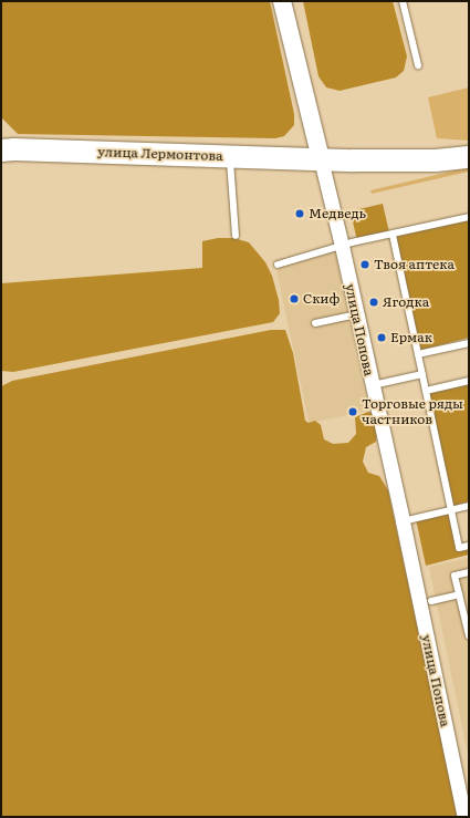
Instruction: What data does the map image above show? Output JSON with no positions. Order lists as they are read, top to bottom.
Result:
{
  "streets": {
    "main road": ["улица Лермонтова"],
    "street": ["улица Попова"]
  },
  "crossings": [
    ["улица Лермонтова", "улица Попова"]
  ],
  "places": [
    "Медведь",
    "Твоя аптека",
    "Скиф",
    "Ягодка",
    "Ермак",
    "Торговые ряды частников"
  ]
}
